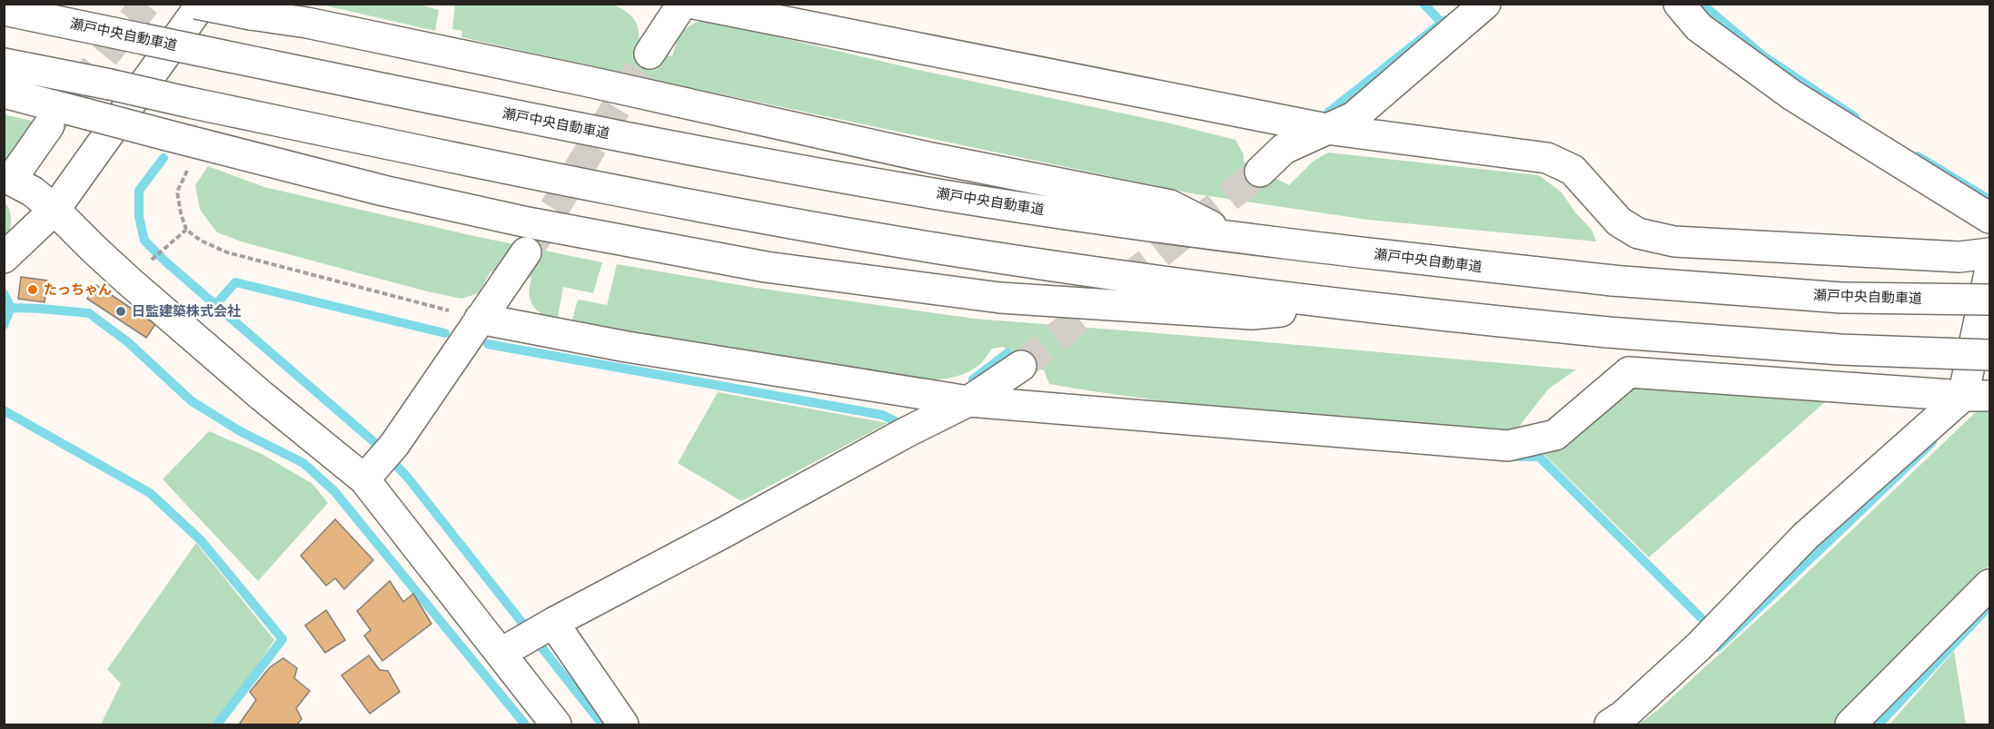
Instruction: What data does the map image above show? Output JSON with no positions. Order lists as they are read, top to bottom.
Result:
{
  "streets": {
    "main road": ["瀬戸中央自動車道"]
  },
  "places": ["たっちゃん", "日監建築株式会社"]
}
